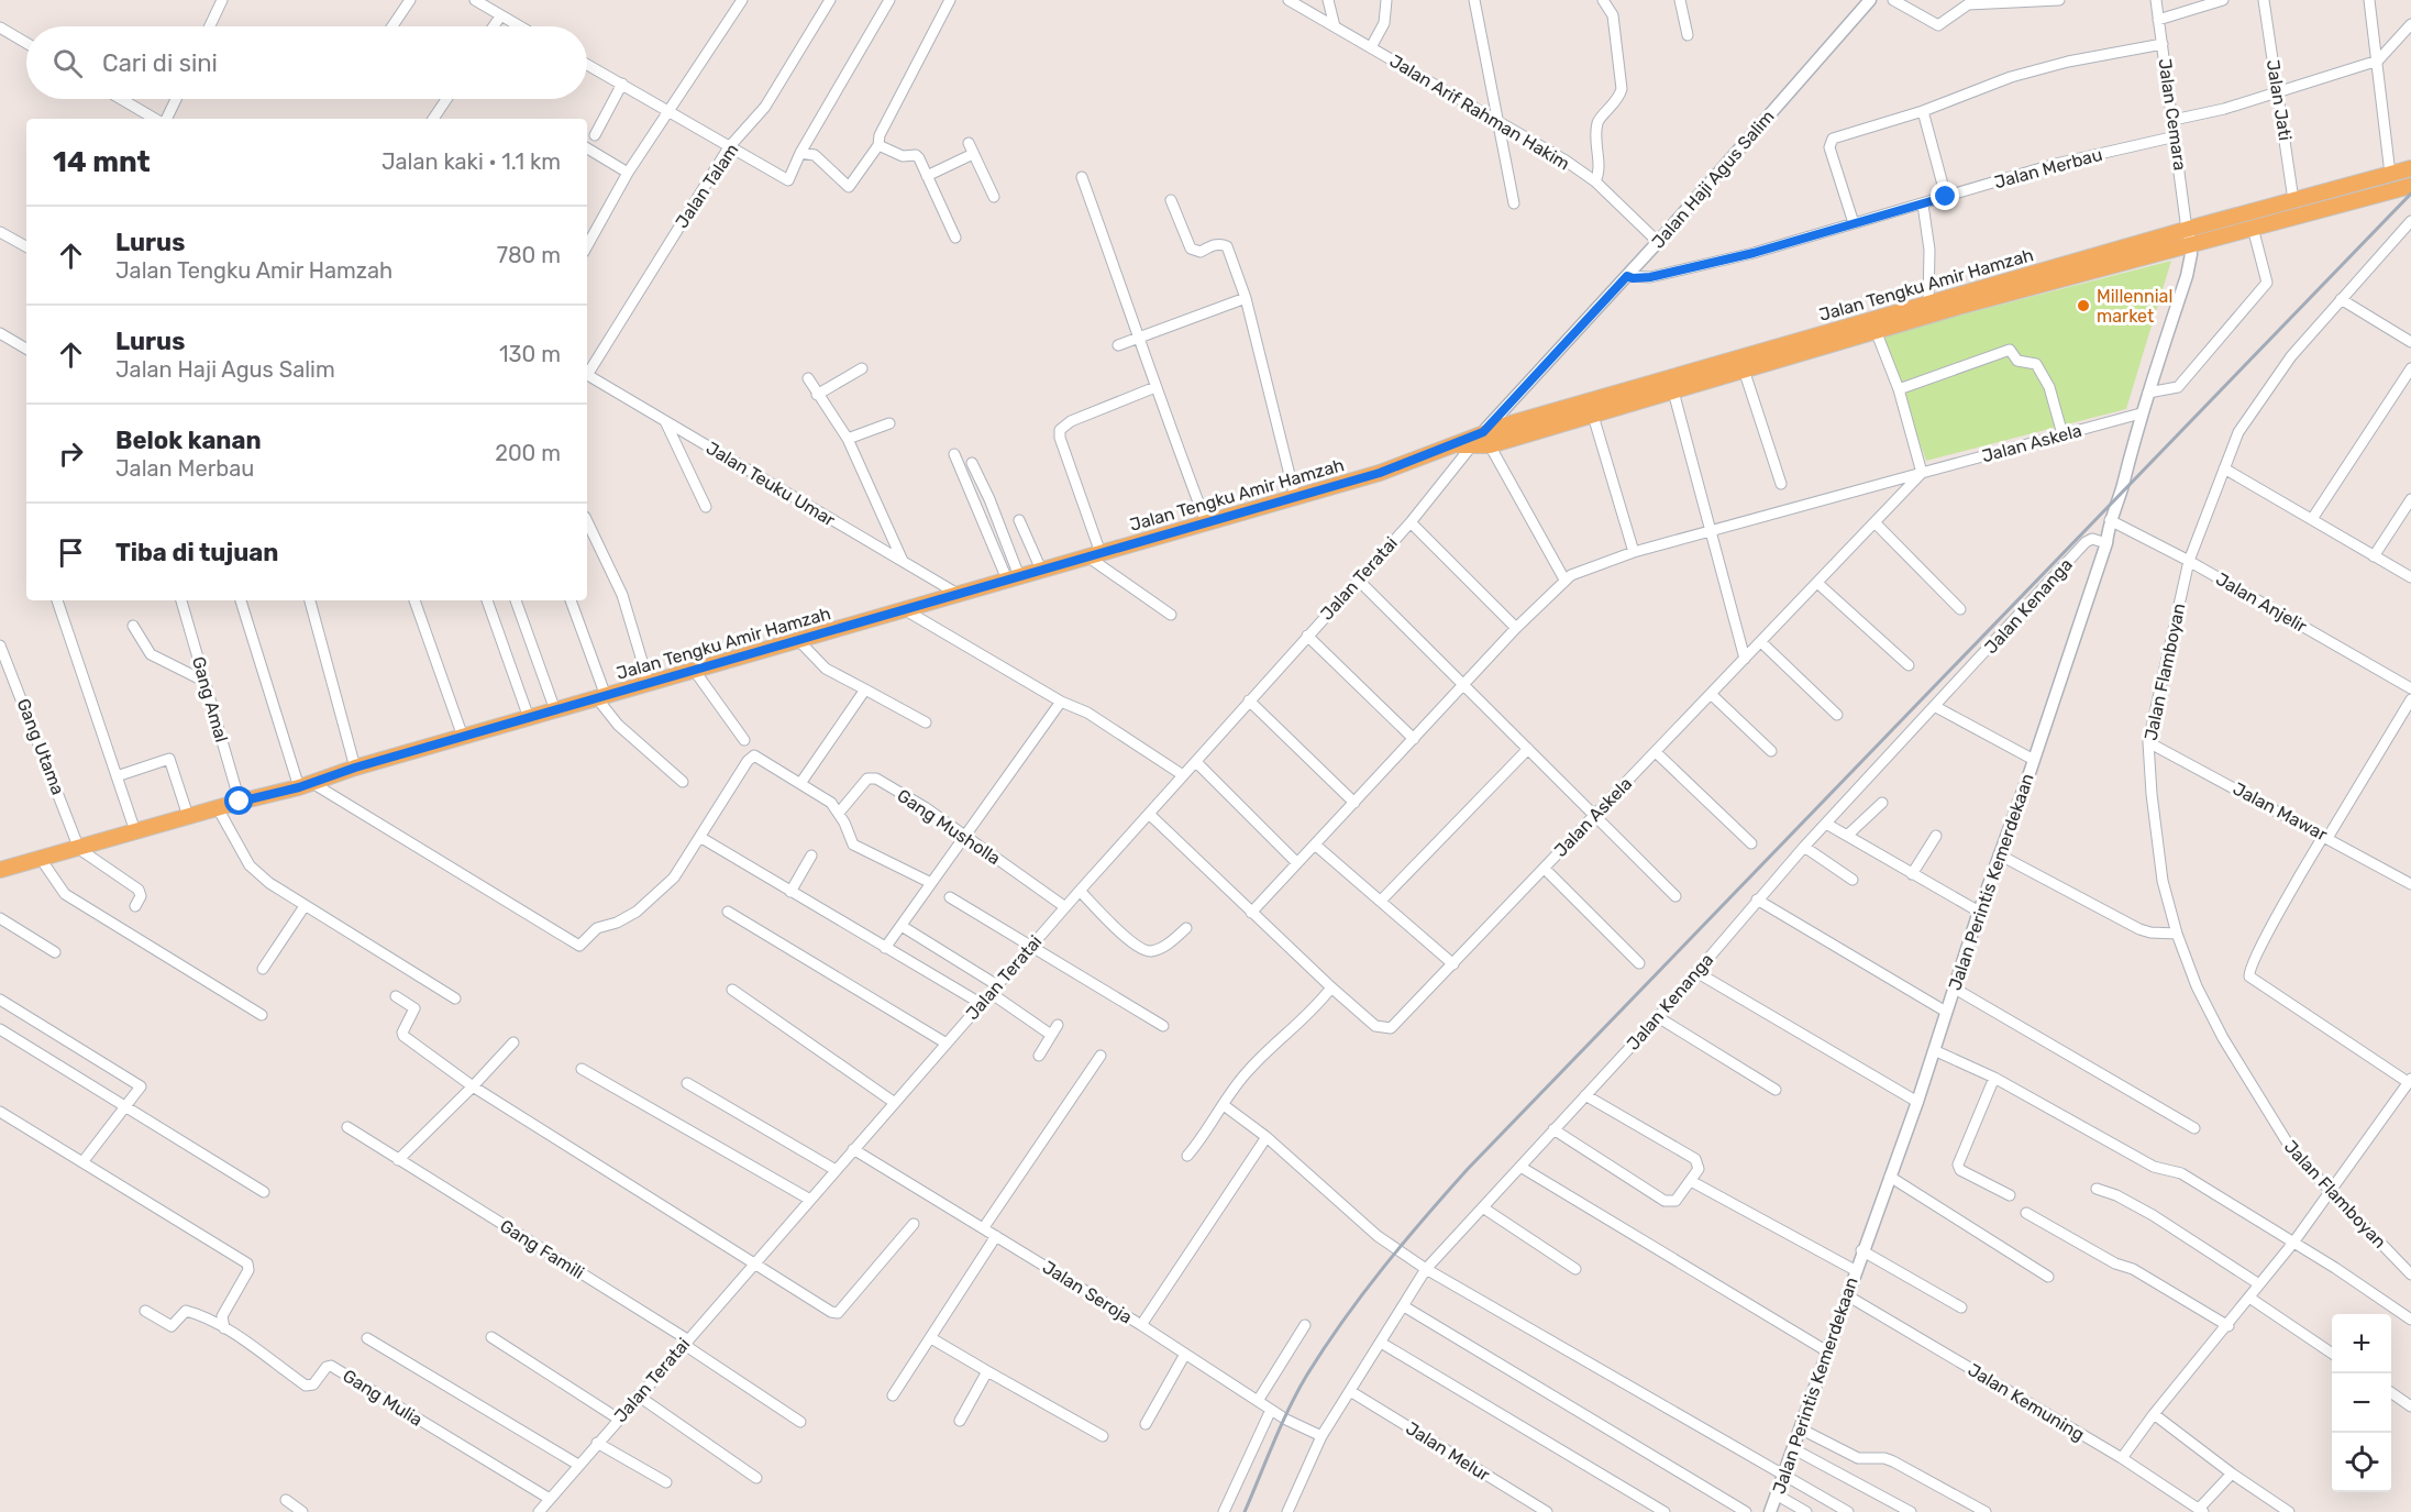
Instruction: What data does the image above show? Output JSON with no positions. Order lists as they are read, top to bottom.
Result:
{
  "streets": {
    "main road": ["Jalan Tengku Amir Hamzah"],
    "street": [
      "Jalan Jati",
      "Jalan Arif Rahman Hakim",
      "Jalan Cemara",
      "Jalan Merbau",
      "Jalan Haji Agus Salim",
      "Jalan Talam",
      "Jalan Askela",
      "Jalan Teuku Umar",
      "Jalan Teratai",
      "Jalan Anjelir",
      "Jalan Kenanga",
      "Jalan Flamboyan",
      "Gang Amal",
      "Gang Utama",
      "Jalan Mawar",
      "Gang Musholla",
      "Jalan Perintis Kemerdekaan",
      "Gang Famili",
      "Jalan Seroja",
      "Gang Mulia",
      "Jalan Kemuning",
      "Jalan Melur"
    ]
  },
  "crossings": [
    ["Jalan Jati", "Jalan Tengku Amir Hamzah"],
    ["Jalan Arif Rahman Hakim", "Jalan Haji Agus Salim"],
    ["Jalan Cemara", "Jalan Merbau"],
    ["Jalan Cemara", "Jalan Tengku Amir Hamzah"],
    ["Jalan Merbau", "Jalan Haji Agus Salim"],
    ["Jalan Haji Agus Salim", "Jalan Tengku Amir Hamzah"],
    ["Jalan Tengku Amir Hamzah", "Jalan Teuku Umar"],
    ["Jalan Tengku Amir Hamzah", "Jalan Teratai"],
    ["Jalan Tengku Amir Hamzah", "Gang Amal"],
    ["Jalan Tengku Amir Hamzah", "Gang Utama"],
    ["Jalan Tengku Amir Hamzah", "Jalan Perintis Kemerdekaan"],
    ["Jalan Askela", "Jalan Teratai"],
    ["Jalan Askela", "Jalan Perintis Kemerdekaan"],
    ["Jalan Teratai", "Gang Musholla"],
    ["Jalan Teratai", "Gang Famili"],
    ["Jalan Teratai", "Jalan Seroja"],
    ["Jalan Teratai", "Gang Mulia"],
    ["Jalan Anjelir", "Jalan Flamboyan"],
    ["Jalan Anjelir", "Jalan Perintis Kemerdekaan"],
    ["Jalan Kenanga", "Jalan Perintis Kemerdekaan"],
    ["Jalan Kenanga", "Jalan Seroja"],
    ["Jalan Kenanga", "Jalan Melur"],
    ["Jalan Flamboyan", "Jalan Mawar"],
    ["Jalan Perintis Kemerdekaan", "Jalan Kemuning"]
  ],
  "places": ["Millennial market"],
  "page": {
    "search": "Cari di sini",
    "heading": ["14 mnt", "Jalan kaki · 1.1 km"],
    "list": [
      ["Lurus", "Jalan Tengku Amir Hamzah", "780 m"],
      ["Lurus", "Jalan Haji Agus Salim", "130 m"],
      ["Belok kanan", "Jalan Merbau", "200 m"],
      "Tiba di tujuan"
    ],
    "map_buttons": ["+", "−"]
  }
}
